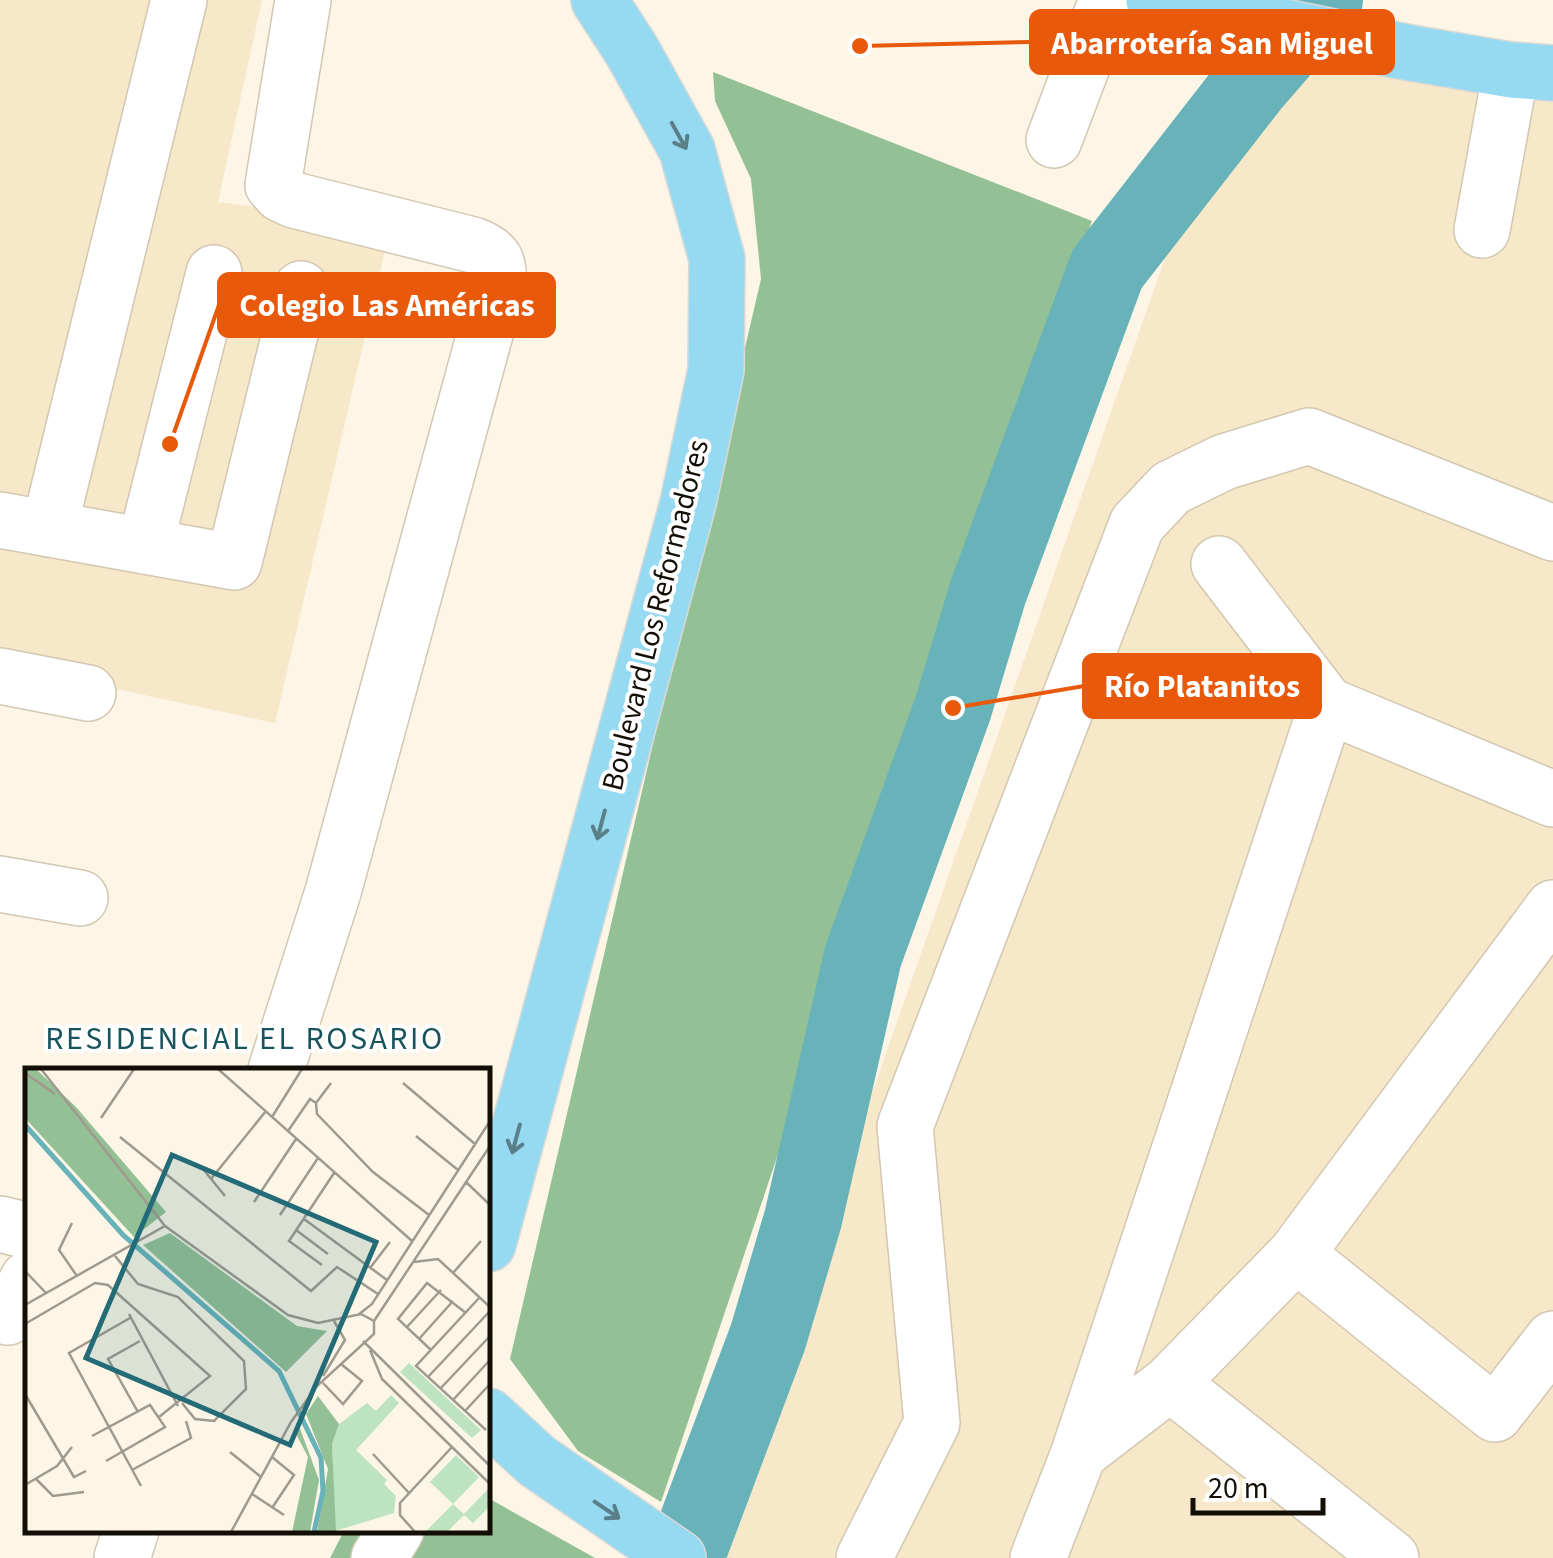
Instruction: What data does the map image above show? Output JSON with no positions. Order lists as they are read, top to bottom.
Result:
{
  "streets": {
    "main road": ["Boulevard Los Reformadores"]
  },
  "one_way": ["Boulevard Los Reformadores"],
  "districts": ["RESIDENCIAL EL ROSARIO"],
  "places": ["Abarrotería San Miguel", "Colegio Las Américas", "Río Platanitos"],
  "scale_bar": "20 m"
}
